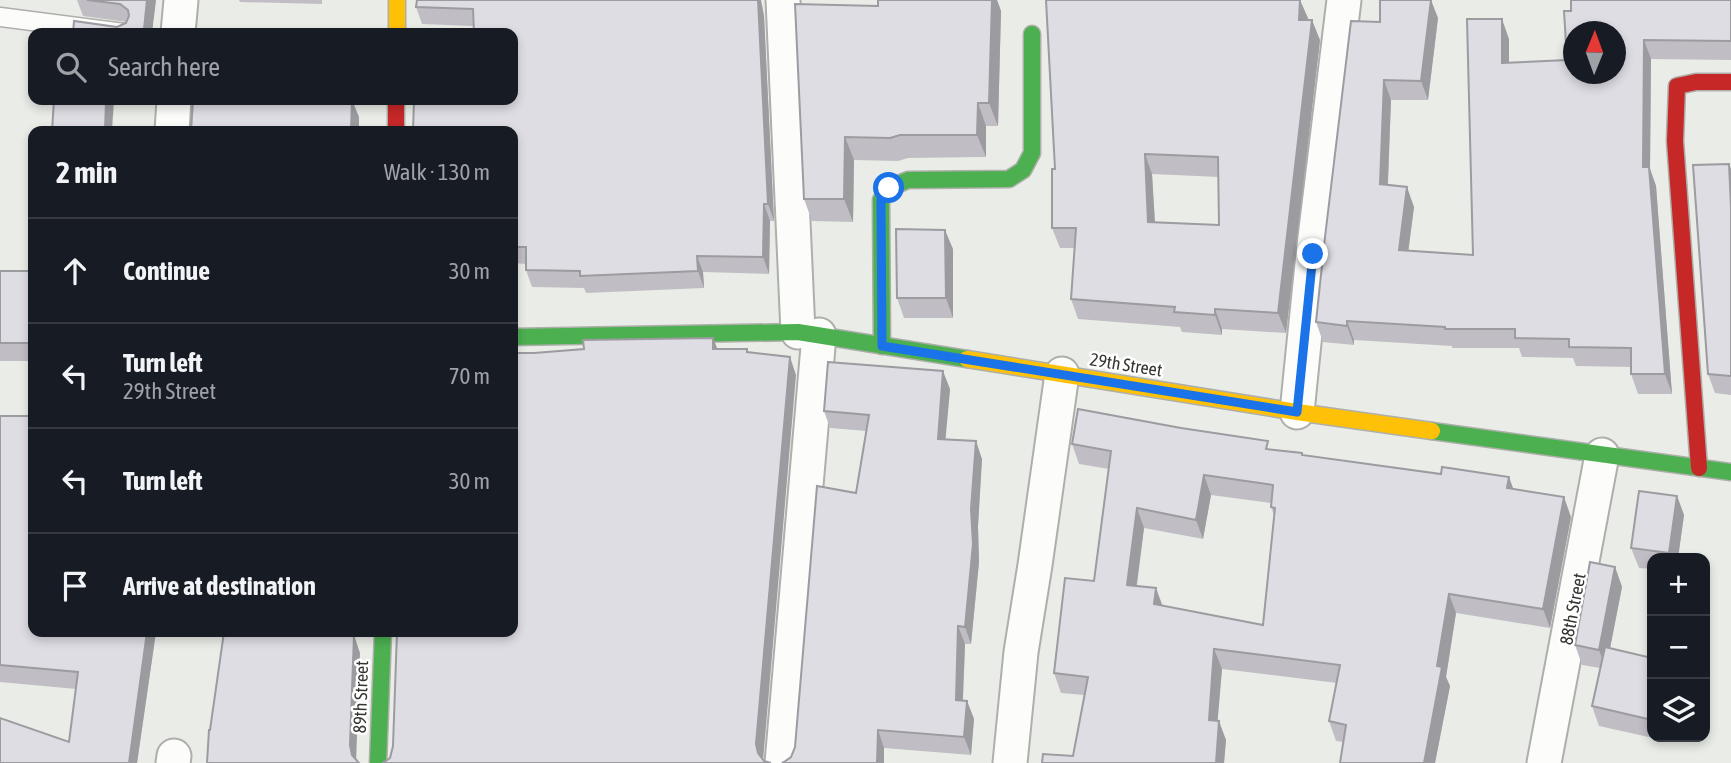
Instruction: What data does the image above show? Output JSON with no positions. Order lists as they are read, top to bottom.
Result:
{
  "streets": {
    "street": ["29th Street", "88th Street", "89th Street"]
  },
  "crossings": [
    ["29th Street", "88th Street"]
  ],
  "north": "top",
  "page": {
    "search": "Search here",
    "heading": ["2 min", "Walk · 130 m"],
    "list": [
      ["Continue", "30 m"],
      ["Turn left", "29th Street", "70 m"],
      ["Turn left", "30 m"],
      "Arrive at destination"
    ],
    "map_buttons": ["+", "−"]
  }
}
